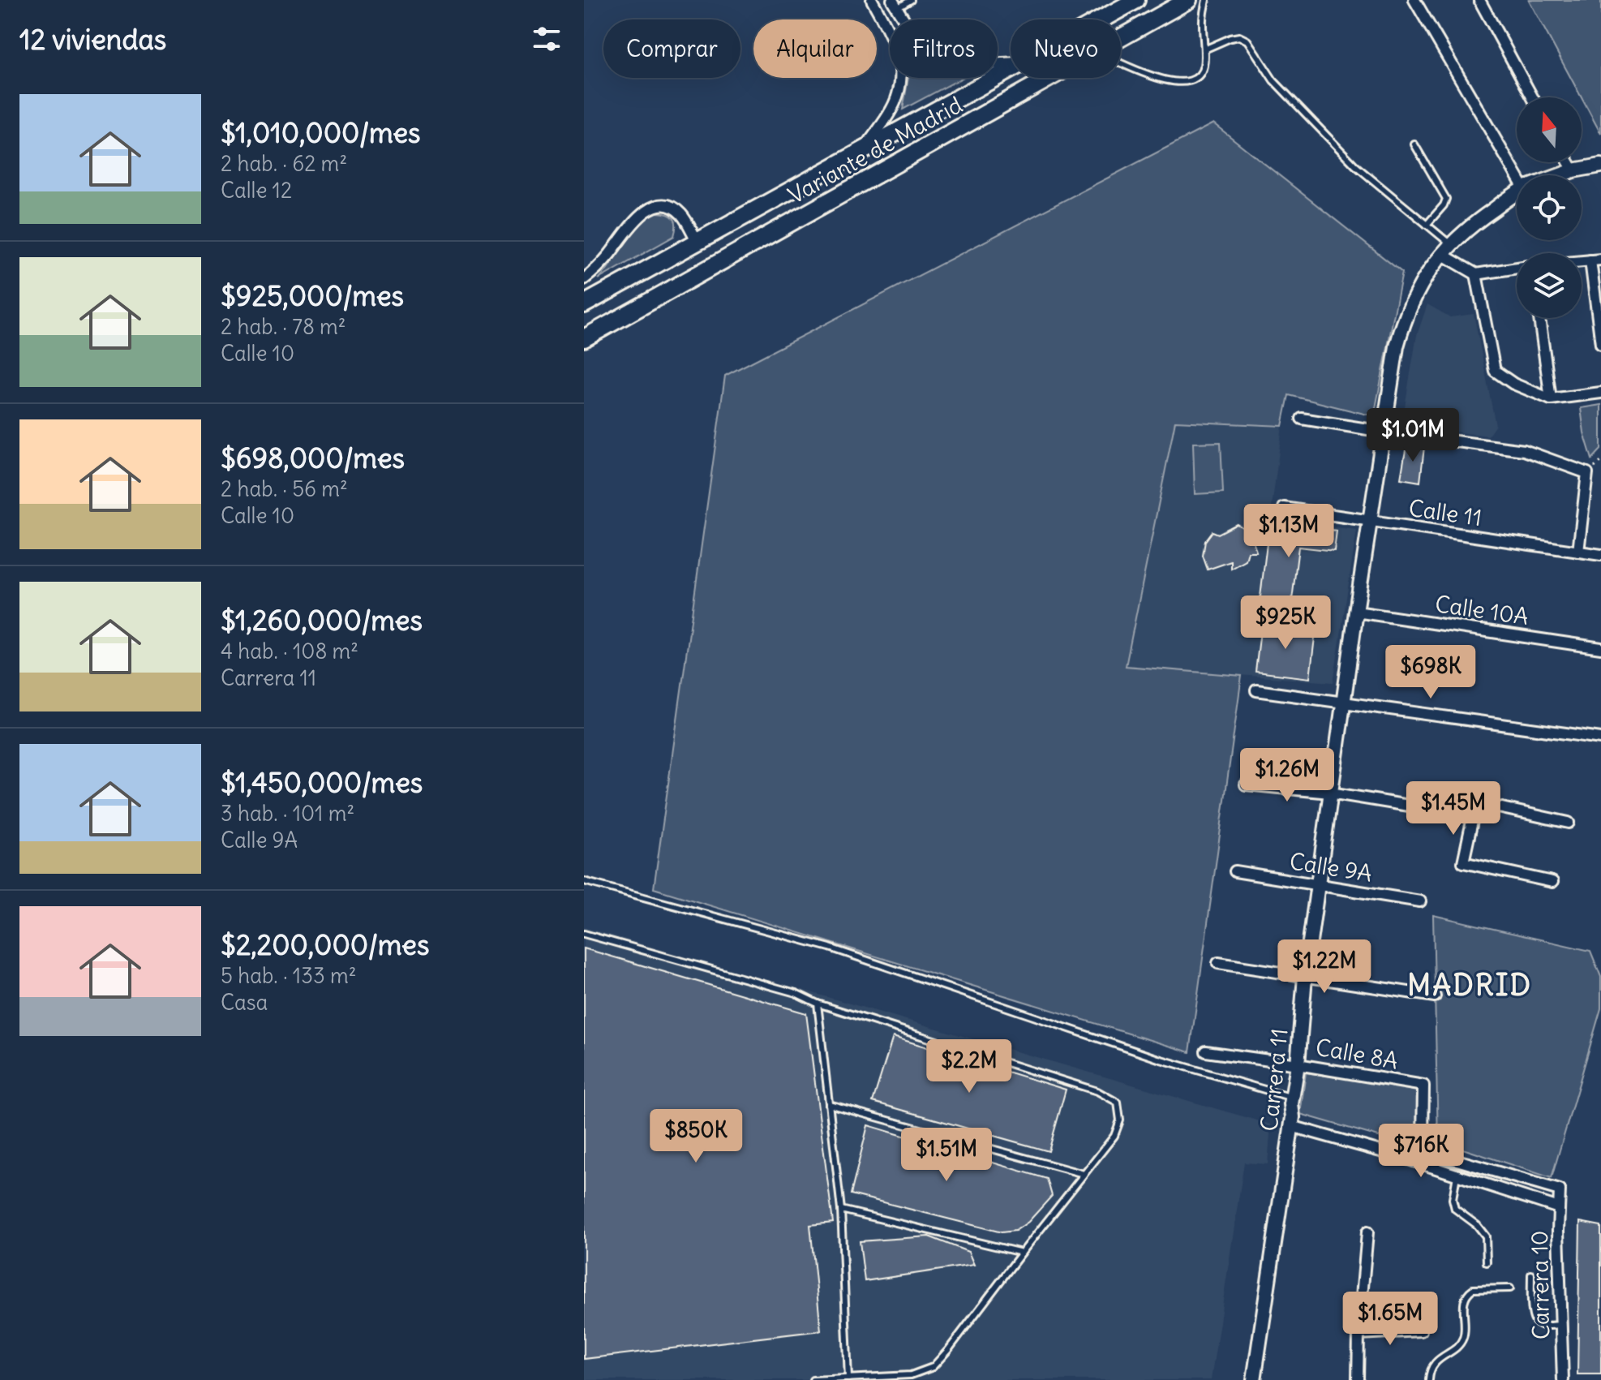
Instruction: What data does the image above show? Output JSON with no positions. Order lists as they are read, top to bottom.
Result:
{
  "streets": {
    "main road": ["Variante de Madrid"],
    "street": [
      "Calle 11",
      "Calle 10A",
      "Calle 9A",
      "Calle 8A",
      "Carrera 11",
      "Carrera 10"
    ]
  },
  "crossings": [
    ["Calle 11", "Carrera 11"],
    ["Calle 10A", "Carrera 11"],
    ["Calle 9A", "Carrera 11"],
    ["Calle 8A", "Carrera 11"],
    ["Calle 8A", "Carrera 10"]
  ],
  "districts": ["MADRID"],
  "north": "top",
  "page": {
    "heading": "12 viviendas",
    "chip": [
      "Comprar",
      "Alquilar",
      "Filtros",
      "Nuevo"
    ],
    "list": [
      {
        "name": "$1,010,000/mes",
        "note": "2 hab. · 62 m² · Calle 12"
      },
      {
        "name": "$925,000/mes",
        "note": "2 hab. · 78 m² · Calle 10"
      },
      {
        "name": "$698,000/mes",
        "note": "2 hab. · 56 m² · Calle 10"
      },
      {
        "name": "$1,260,000/mes",
        "note": "4 hab. · 108 m² · Carrera 11"
      },
      {
        "name": "$1,450,000/mes",
        "note": "3 hab. · 101 m² · Calle 9A"
      },
      {
        "name": "$2,200,000/mes",
        "note": "5 hab. · 133 m² · Casa"
      }
    ],
    "price": [
      "$1.01M",
      "$1.13M",
      "$925K",
      "$698K",
      "$1.26M",
      "$1.45M",
      "$1.22M",
      "$2.2M",
      "$850K",
      "$716K",
      "$1.51M",
      "$1.65M"
    ]
  }
}
